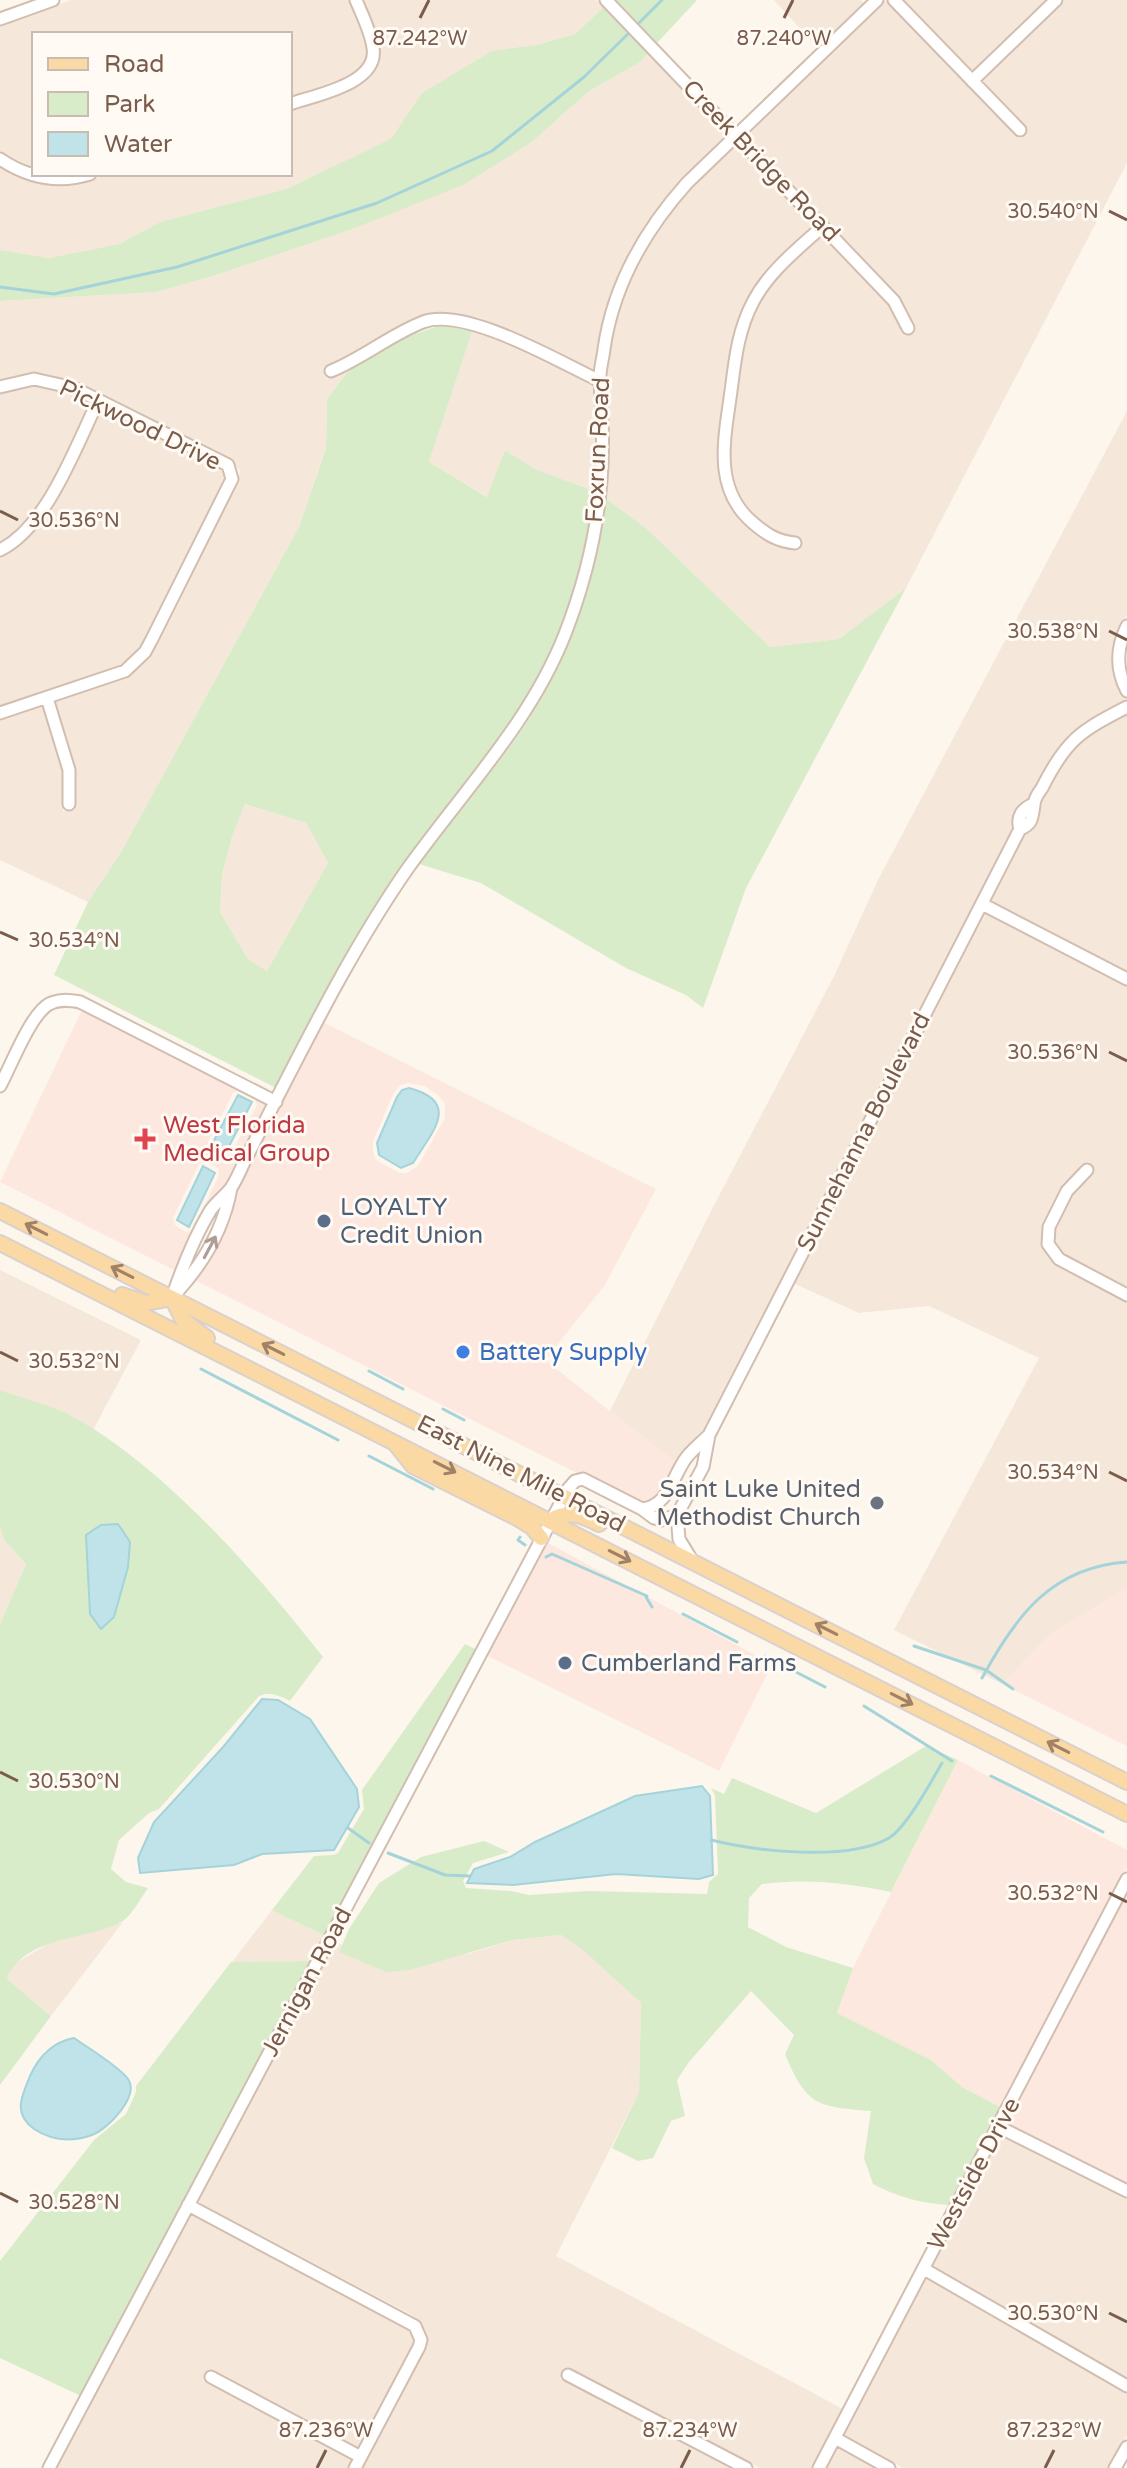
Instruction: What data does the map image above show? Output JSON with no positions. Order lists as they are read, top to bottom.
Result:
{
  "streets": {
    "main road": ["East Nine Mile Road"],
    "street": [
      "Creek Bridge Road",
      "Pickwood Drive",
      "Foxrun Road",
      "Sunnehanna Boulevard",
      "Jernigan Road",
      "Westside Drive"
    ]
  },
  "crossings": [
    ["Creek Bridge Road", "Foxrun Road"],
    ["Foxrun Road", "East Nine Mile Road"],
    ["East Nine Mile Road", "Jernigan Road"]
  ],
  "places": {
    "health": ["West Florida Medical Group"],
    "other": [
      "LOYALTY Credit Union",
      "Battery Supply",
      "Saint Luke United Methodist Church",
      "Cumberland Farms"
    ]
  },
  "legend": ["Road", "Park", "Water"],
  "coordinates": [
    "87.242°W",
    "87.240°W",
    "30.540°N",
    "30.536°N",
    "30.538°N",
    "30.534°N",
    "30.532°N",
    "30.530°N",
    "30.528°N",
    "87.236°W",
    "87.234°W",
    "87.232°W"
  ]
}
